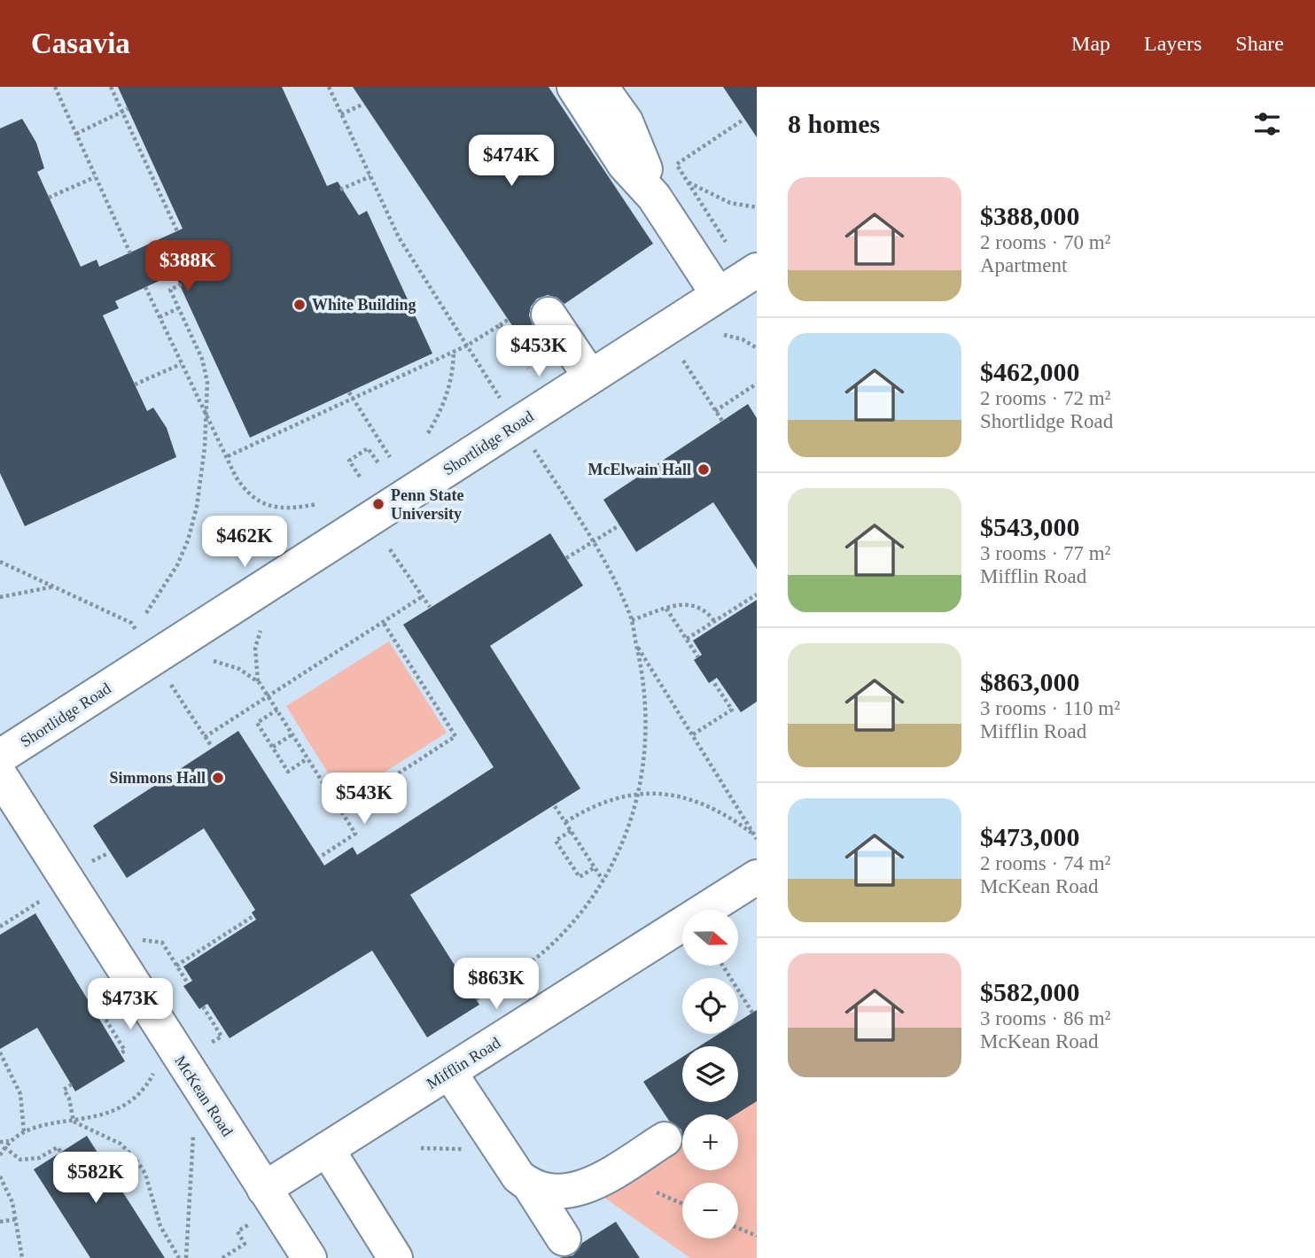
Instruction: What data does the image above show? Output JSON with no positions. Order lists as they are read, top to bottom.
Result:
{
  "streets": {
    "street": ["Shortlidge Road", "Mifflin Road", "McKean Road"]
  },
  "crossings": [
    ["Mifflin Road", "McKean Road"]
  ],
  "places": [
    "White Building",
    "McElwain Hall",
    "Penn State University",
    "Simmons Hall"
  ],
  "north": "right",
  "page": {
    "header": "Casavia",
    "nav": ["Map", "Layers", "Share"],
    "heading": "8 homes",
    "price": [
      "$474K",
      "$388K",
      "$453K",
      "$462K",
      "$543K",
      "$863K",
      "$473K",
      "$582K"
    ],
    "list": [
      {
        "name": "$388,000",
        "note": "2 rooms · 70 m² · Apartment"
      },
      {
        "name": "$462,000",
        "note": "2 rooms · 72 m² · Shortlidge Road"
      },
      {
        "name": "$543,000",
        "note": "3 rooms · 77 m² · Mifflin Road"
      },
      {
        "name": "$863,000",
        "note": "3 rooms · 110 m² · Mifflin Road"
      },
      {
        "name": "$473,000",
        "note": "2 rooms · 74 m² · McKean Road"
      },
      {
        "name": "$582,000",
        "note": "3 rooms · 86 m² · McKean Road"
      }
    ],
    "map_buttons": ["+", "−"]
  }
}
